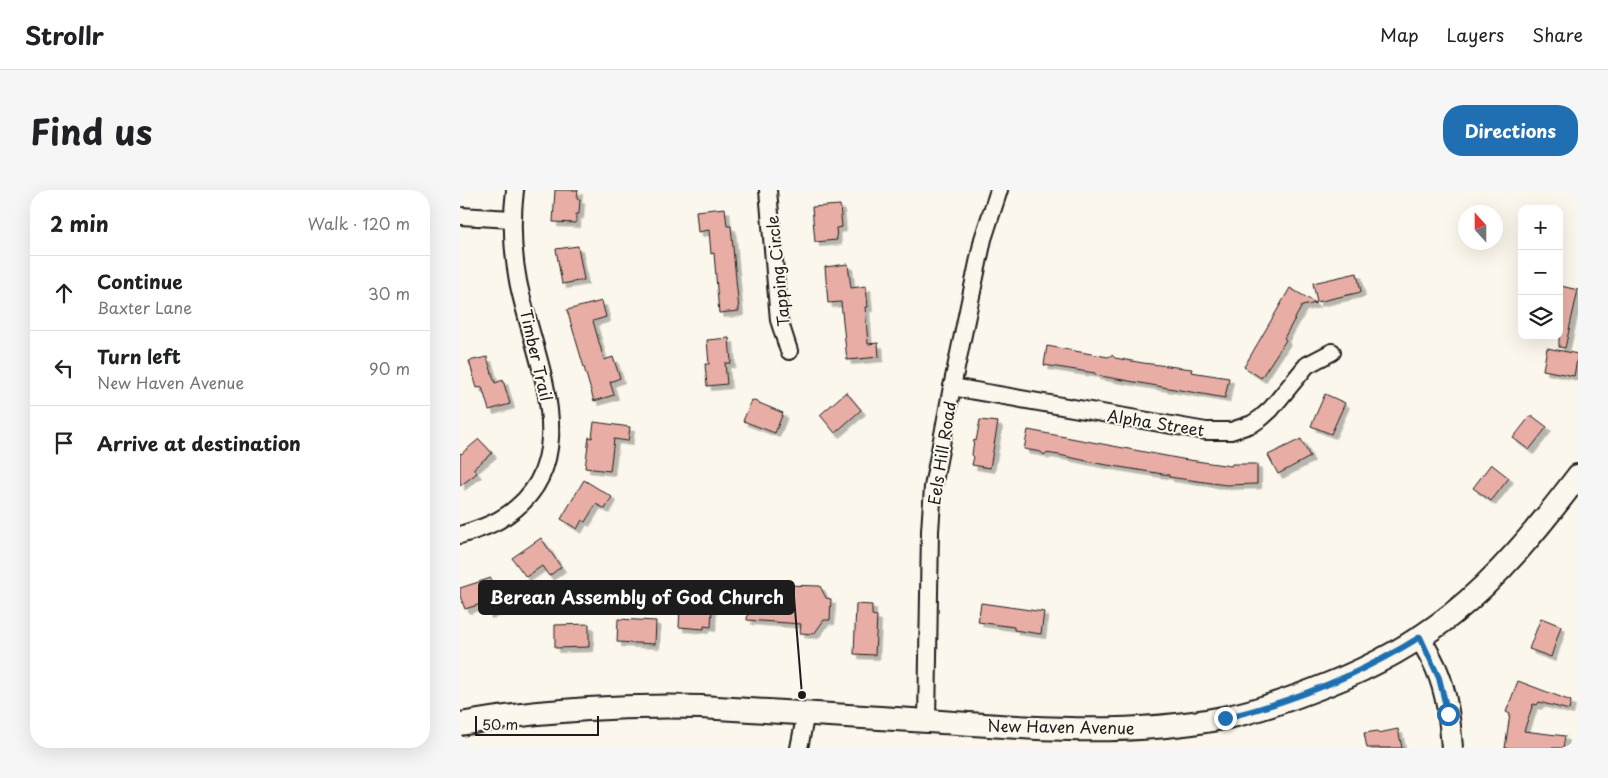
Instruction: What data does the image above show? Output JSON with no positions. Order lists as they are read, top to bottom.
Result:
{
  "streets": {
    "main road": ["New Haven Avenue"],
    "street": [
      "Tapping Circle",
      "Timber Trail",
      "Alpha Street",
      "Eels Hill Road"
    ]
  },
  "crossings": [
    ["Alpha Street", "Eels Hill Road"],
    ["Eels Hill Road", "New Haven Avenue"]
  ],
  "places": ["Berean Assembly of God Church"],
  "scale_bar": "50 m",
  "north": "top",
  "page": {
    "header": "Strollr",
    "nav": ["Map", "Layers", "Share"],
    "title": "Find us",
    "buttons": "Directions",
    "heading": ["2 min", "Walk · 120 m"],
    "map_buttons": ["+", "−"],
    "list": [
      ["Continue", "Baxter Lane", "30 m"],
      ["Turn left", "New Haven Avenue", "90 m"],
      "Arrive at destination"
    ],
    "scale": "50 m"
  }
}
